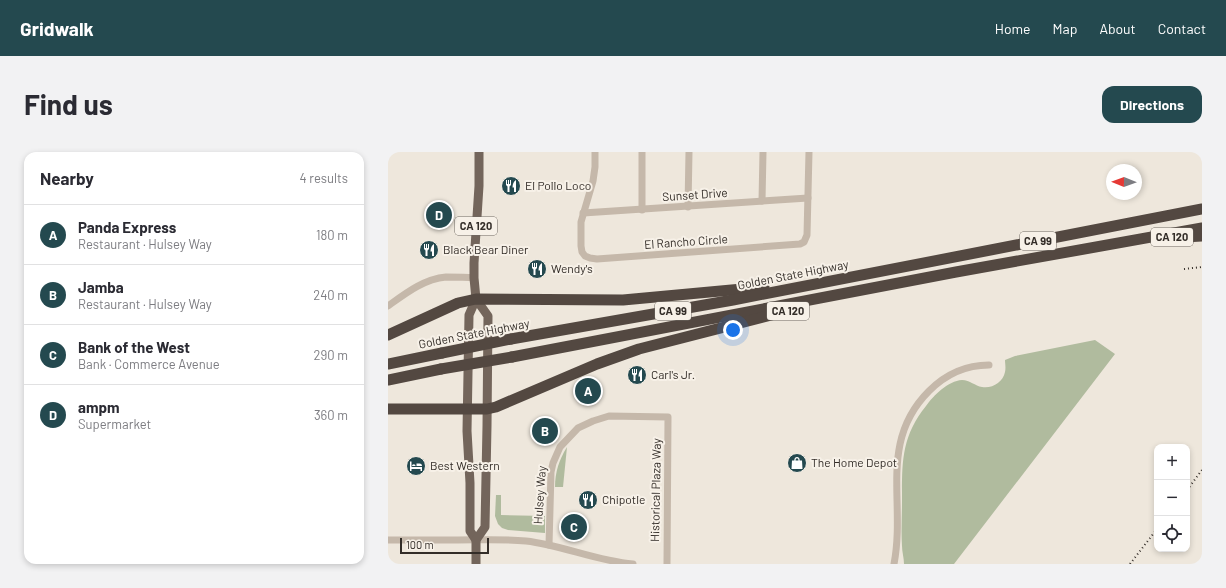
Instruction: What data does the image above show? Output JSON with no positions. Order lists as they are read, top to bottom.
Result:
{
  "streets": {
    "highway": ["CA 120", "CA 99", "Golden State Highway"],
    "street": [
      "Sunset Drive",
      "El Rancho Circle",
      "Historical Plaza Way",
      "Hulsey Way"
    ]
  },
  "crossings": [
    ["Sunset Drive", "El Rancho Circle"],
    ["CA 120", "CA 99"],
    ["CA 120", "Golden State Highway"],
    ["Historical Plaza Way", "Hulsey Way"]
  ],
  "places": {
    "restaurant": [
      "El Pollo Loco",
      "Black Bear Diner",
      "Wendy's",
      "Carl's Jr.",
      "Chipotle"
    ],
    "shop": ["The Home Depot"],
    "hotel": ["Best Western"]
  },
  "scale_bar": "100 m",
  "north": "left",
  "page": {
    "header": "Gridwalk",
    "nav": [
      "Home",
      "Map",
      "About",
      "Contact"
    ],
    "buttons": "Directions",
    "title": "Find us",
    "heading": ["Nearby", "4 results"],
    "pins": [
      "D",
      "A",
      "B",
      "C"
    ],
    "list": [
      {
        "mark": "A",
        "name": "Panda Express",
        "note": "Restaurant · Hulsey Way",
        "value": "180 m"
      },
      {
        "mark": "B",
        "name": "Jamba",
        "note": "Restaurant · Hulsey Way",
        "value": "240 m"
      },
      {
        "mark": "C",
        "name": "Bank of the West",
        "note": "Bank · Commerce Avenue",
        "value": "290 m"
      },
      {
        "mark": "D",
        "name": "ampm",
        "note": "Supermarket",
        "value": "360 m"
      }
    ],
    "map_buttons": ["+", "−"],
    "scale": "100 m"
  }
}
